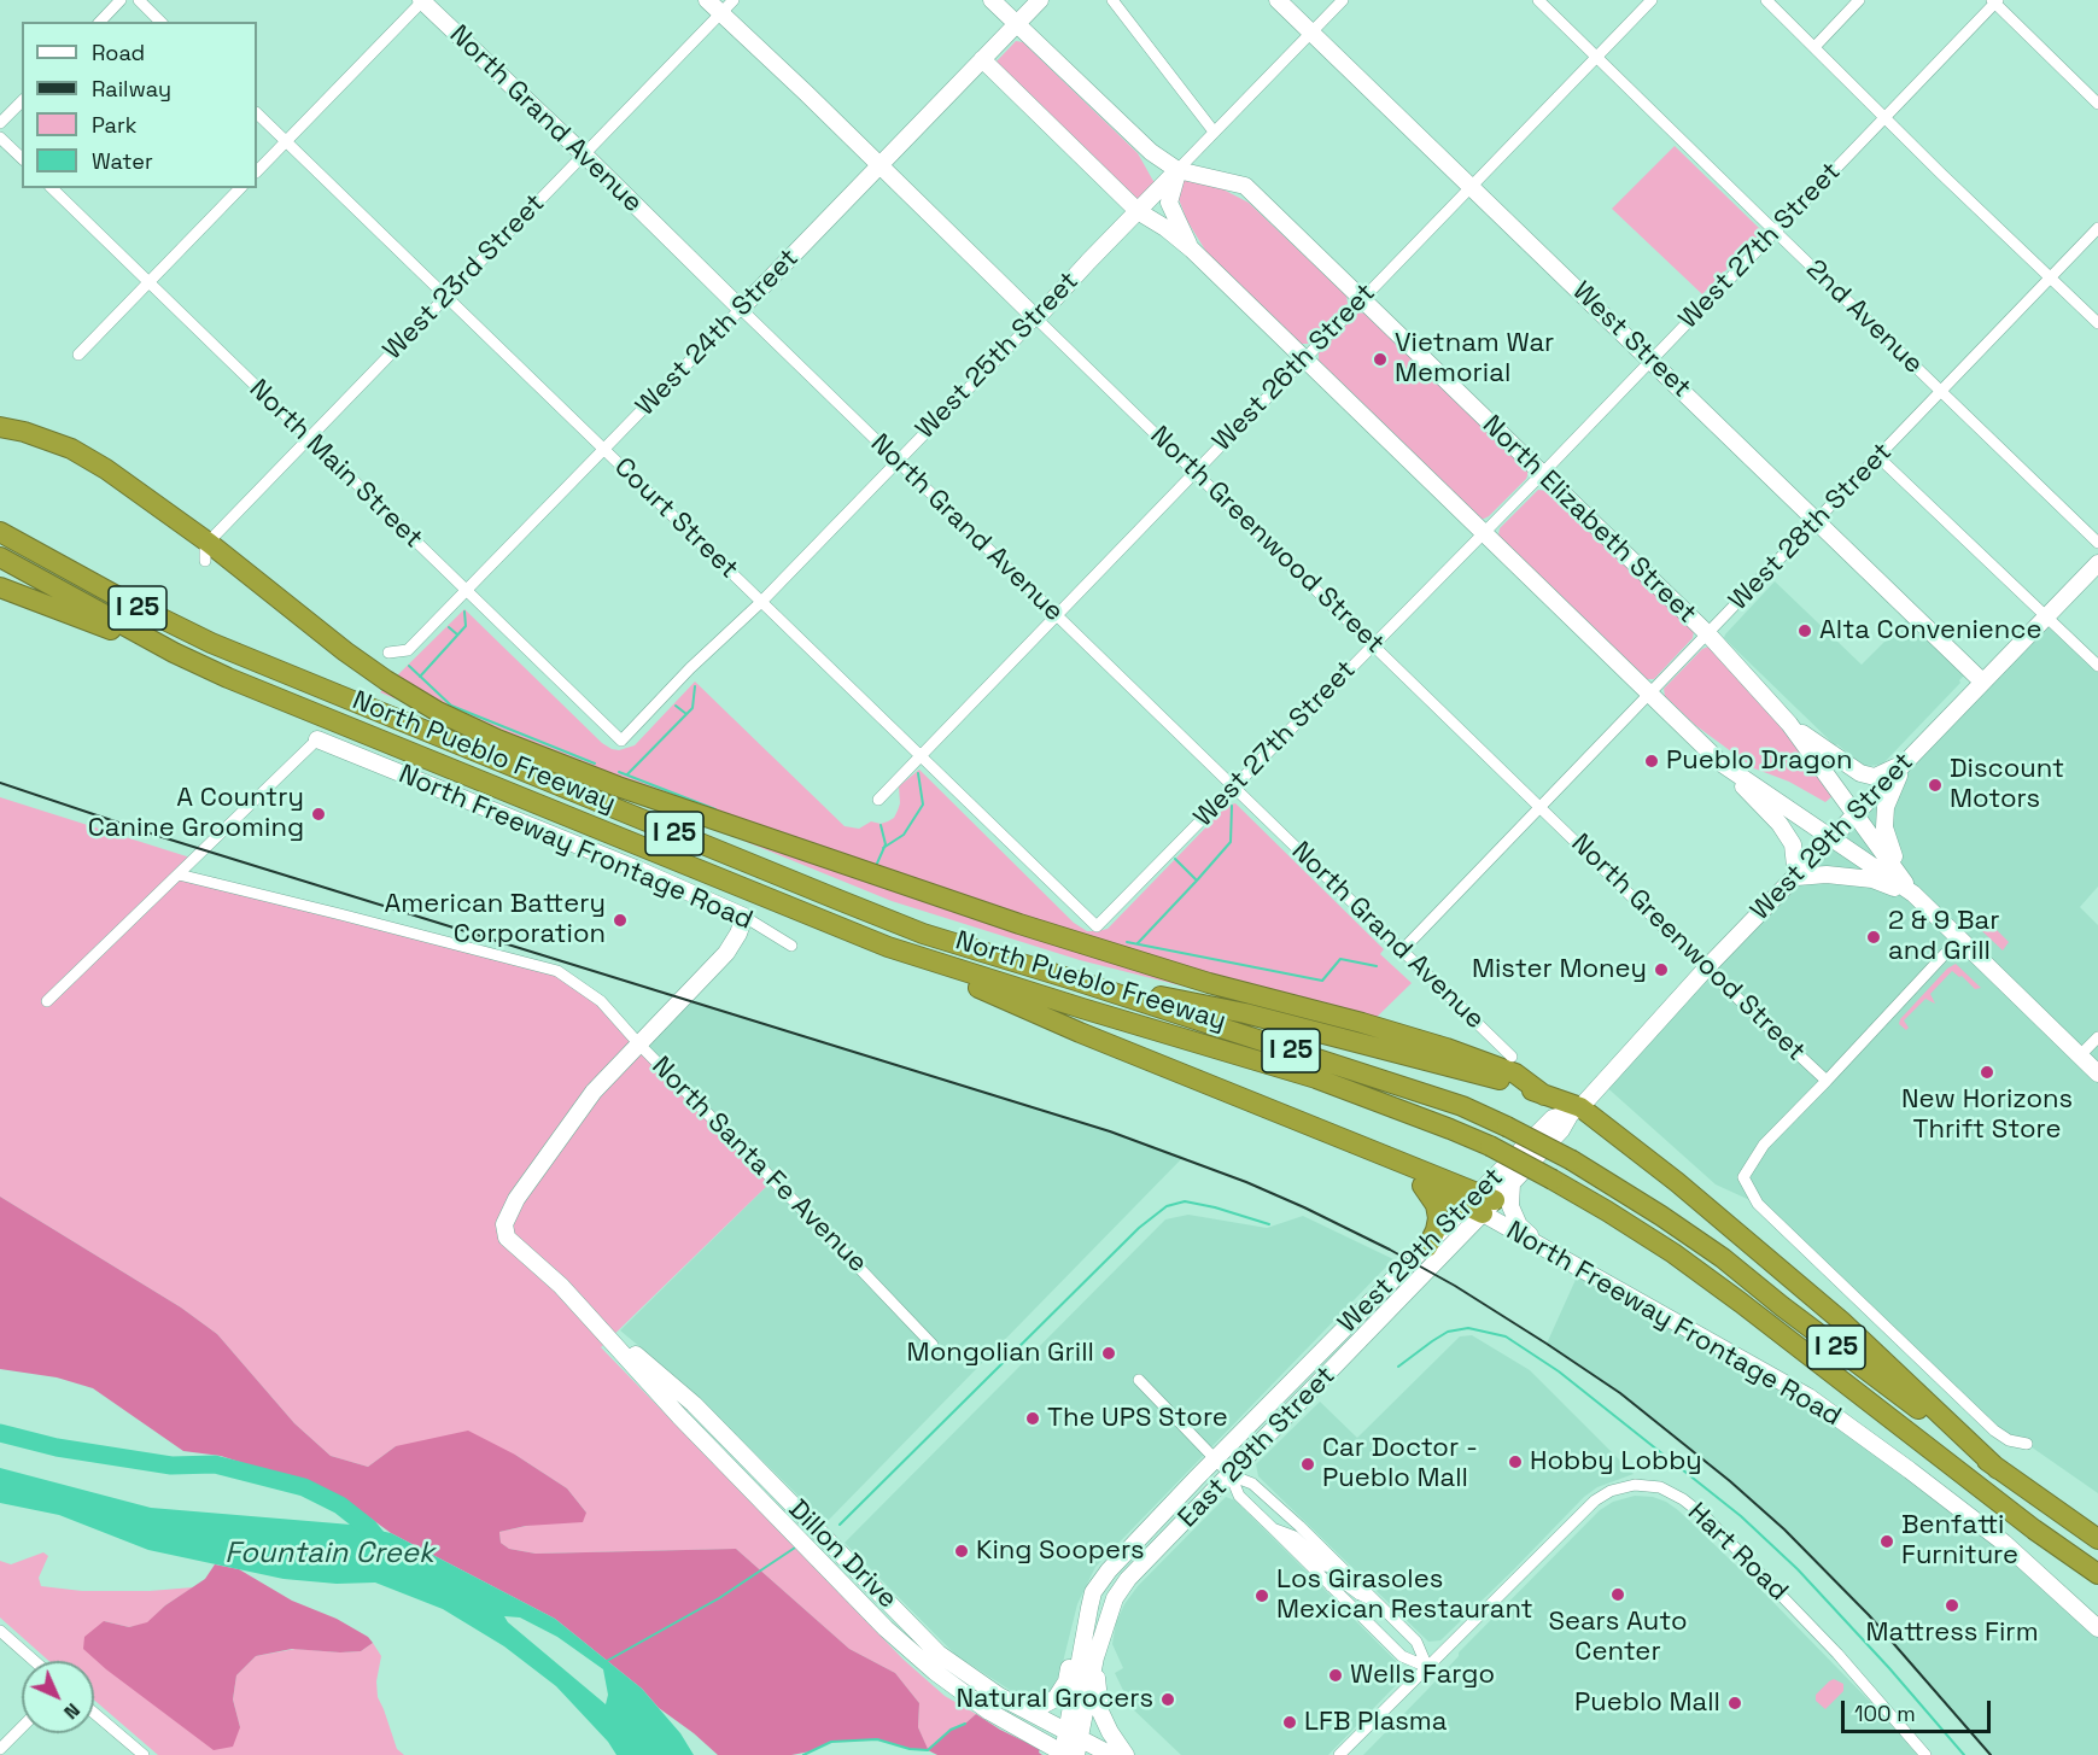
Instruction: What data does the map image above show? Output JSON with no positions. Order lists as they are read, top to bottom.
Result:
{
  "streets": {
    "highway": ["I 25", "North Pueblo Freeway"],
    "main road": [
      "North Grand Avenue",
      "West 24th Street",
      "West Street",
      "West 25th Street",
      "North Elizabeth Street",
      "North Greenwood Street",
      "West 29th Street",
      "North Freeway Frontage Road",
      "North Santa Fe Avenue",
      "East 29th Street",
      "Dillon Drive"
    ],
    "street": [
      "West 27th Street",
      "West 23rd Street",
      "2nd Avenue",
      "West 26th Street",
      "North Main Street",
      "Court Street",
      "West 28th Street",
      "Hart Road"
    ]
  },
  "crossings": [
    ["North Grand Avenue", "West 27th Street"],
    ["North Grand Avenue", "West 23rd Street"],
    ["North Grand Avenue", "West 24th Street"],
    ["North Grand Avenue", "West 25th Street"],
    ["North Grand Avenue", "West 26th Street"],
    ["North Grand Avenue", "West 28th Street"],
    ["West 27th Street", "2nd Avenue"],
    ["West 27th Street", "West Street"],
    ["West 27th Street", "Court Street"],
    ["West 27th Street", "North Elizabeth Street"],
    ["West 27th Street", "North Greenwood Street"],
    ["West 23rd Street", "North Main Street"],
    ["West 23rd Street", "Court Street"],
    ["West 23rd Street", "North Greenwood Street"],
    ["2nd Avenue", "West 26th Street"],
    ["2nd Avenue", "West 28th Street"],
    ["West 24th Street", "North Main Street"],
    ["West 24th Street", "Court Street"],
    ["West 24th Street", "North Elizabeth Street"],
    ["West 24th Street", "North Greenwood Street"],
    ["West Street", "West 25th Street"],
    ["West Street", "West 26th Street"],
    ["West Street", "West 28th Street"],
    ["West Street", "West 29th Street"],
    ["West 25th Street", "North Main Street"],
    ["West 25th Street", "Court Street"],
    ["West 25th Street", "North Elizabeth Street"],
    ["West 25th Street", "North Greenwood Street"],
    ["West 26th Street", "Court Street"],
    ["West 26th Street", "North Elizabeth Street"],
    ["West 26th Street", "North Greenwood Street"],
    ["North Elizabeth Street", "West 28th Street"],
    ["North Elizabeth Street", "West 29th Street"],
    ["West 28th Street", "North Greenwood Street"],
    ["North Greenwood Street", "West 29th Street"],
    ["West 29th Street", "North Freeway Frontage Road"],
    ["West 29th Street", "East 29th Street"],
    ["North Freeway Frontage Road", "North Santa Fe Avenue"],
    ["North Freeway Frontage Road", "East 29th Street"],
    ["North Santa Fe Avenue", "Dillon Drive"],
    ["East 29th Street", "Dillon Drive"]
  ],
  "water": ["Fountain Creek"],
  "places": [
    "Vietnam War Memorial",
    "Alta Convenience",
    "Pueblo Dragon",
    "Discount Motors",
    "A Country Canine Grooming",
    "American Battery Corporation",
    "2 & 9 Bar and Grill",
    "Mister Money",
    "New Horizons Thrift Store",
    "Mongolian Grill",
    "The UPS Store",
    "Hobby Lobby",
    "Car Doctor - Pueblo Mall",
    "Benfatti Furniture",
    "King Soopers",
    "Sears Auto Center",
    "Los Girasoles Mexican Restaurant",
    "Mattress Firm",
    "Wells Fargo",
    "Natural Grocers",
    "Pueblo Mall",
    "LFB Plasma"
  ],
  "legend": [
    "Road",
    "Railway",
    "Park",
    "Water"
  ],
  "scale_bar": "100 m",
  "north": "bottom right"
}
